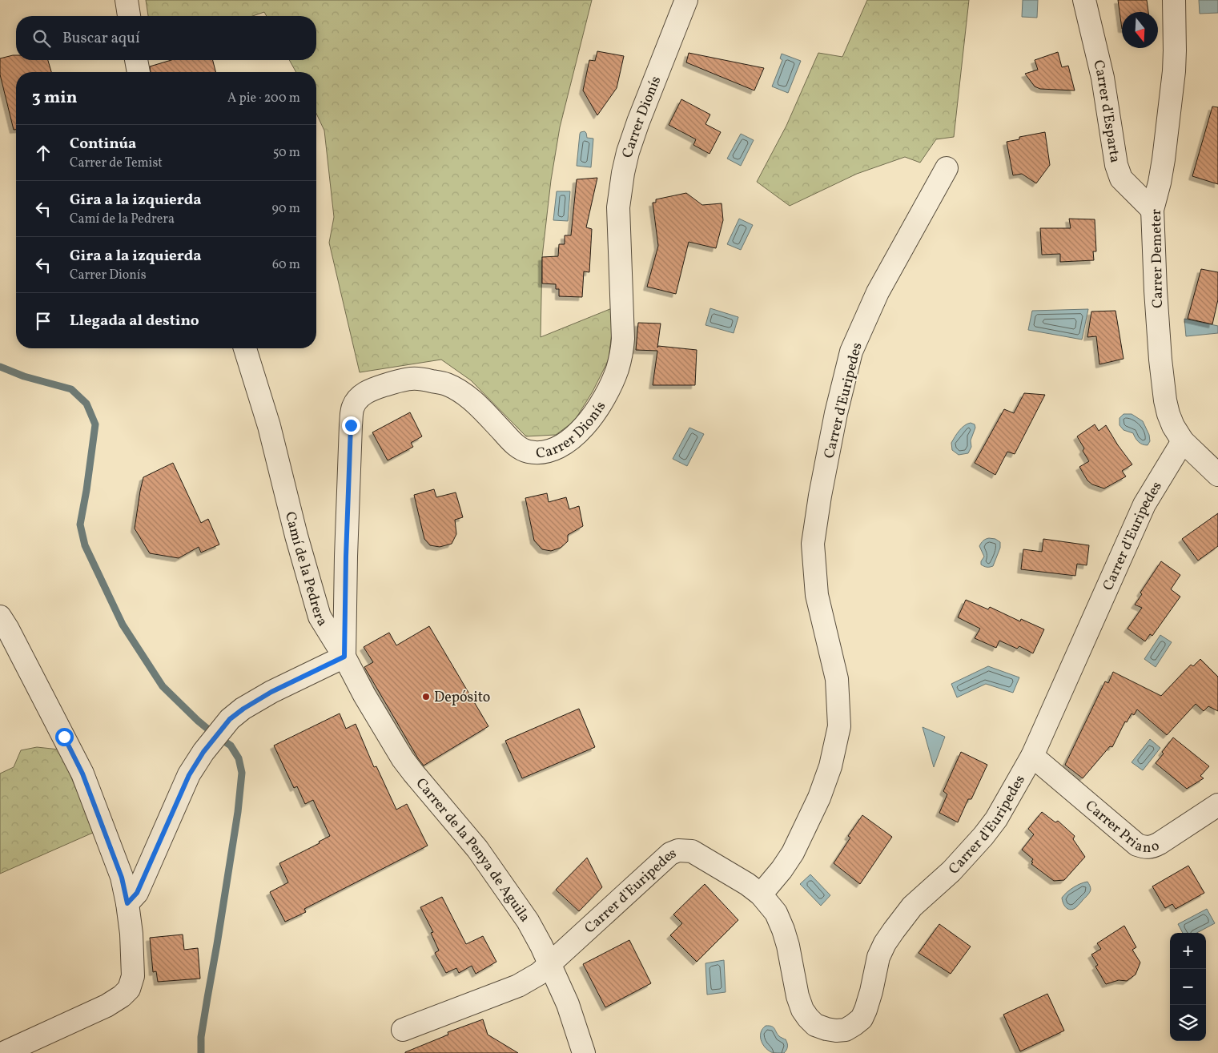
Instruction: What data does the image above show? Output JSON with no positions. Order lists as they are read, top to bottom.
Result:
{
  "streets": {
    "street": [
      "Carrer d'Esparta",
      "Carrer Dionís",
      "Carrer Demeter",
      "Carrer d'Euripedes",
      "Camí de la Pedrera",
      "Carrer Priano",
      "Carrer de la Penya de Aguila"
    ]
  },
  "crossings": [
    ["Carrer d'Esparta", "Carrer Demeter"],
    ["Carrer Dionís", "Camí de la Pedrera"],
    ["Carrer Dionís", "Carrer de la Penya de Aguila"],
    ["Carrer Demeter", "Carrer d'Euripedes"],
    ["Carrer d'Euripedes", "Carrer Priano"],
    ["Carrer d'Euripedes", "Carrer de la Penya de Aguila"],
    ["Camí de la Pedrera", "Carrer de la Penya de Aguila"]
  ],
  "places": ["Depósito"],
  "north": "bottom",
  "page": {
    "search": "Buscar aquí",
    "heading": ["3 min", "A pie · 200 m"],
    "list": [
      ["Continúa", "Carrer de Temist", "50 m"],
      ["Gira a la izquierda", "Camí de la Pedrera", "90 m"],
      ["Gira a la izquierda", "Carrer Dionís", "60 m"],
      "Llegada al destino"
    ],
    "map_buttons": ["+", "−"]
  }
}
